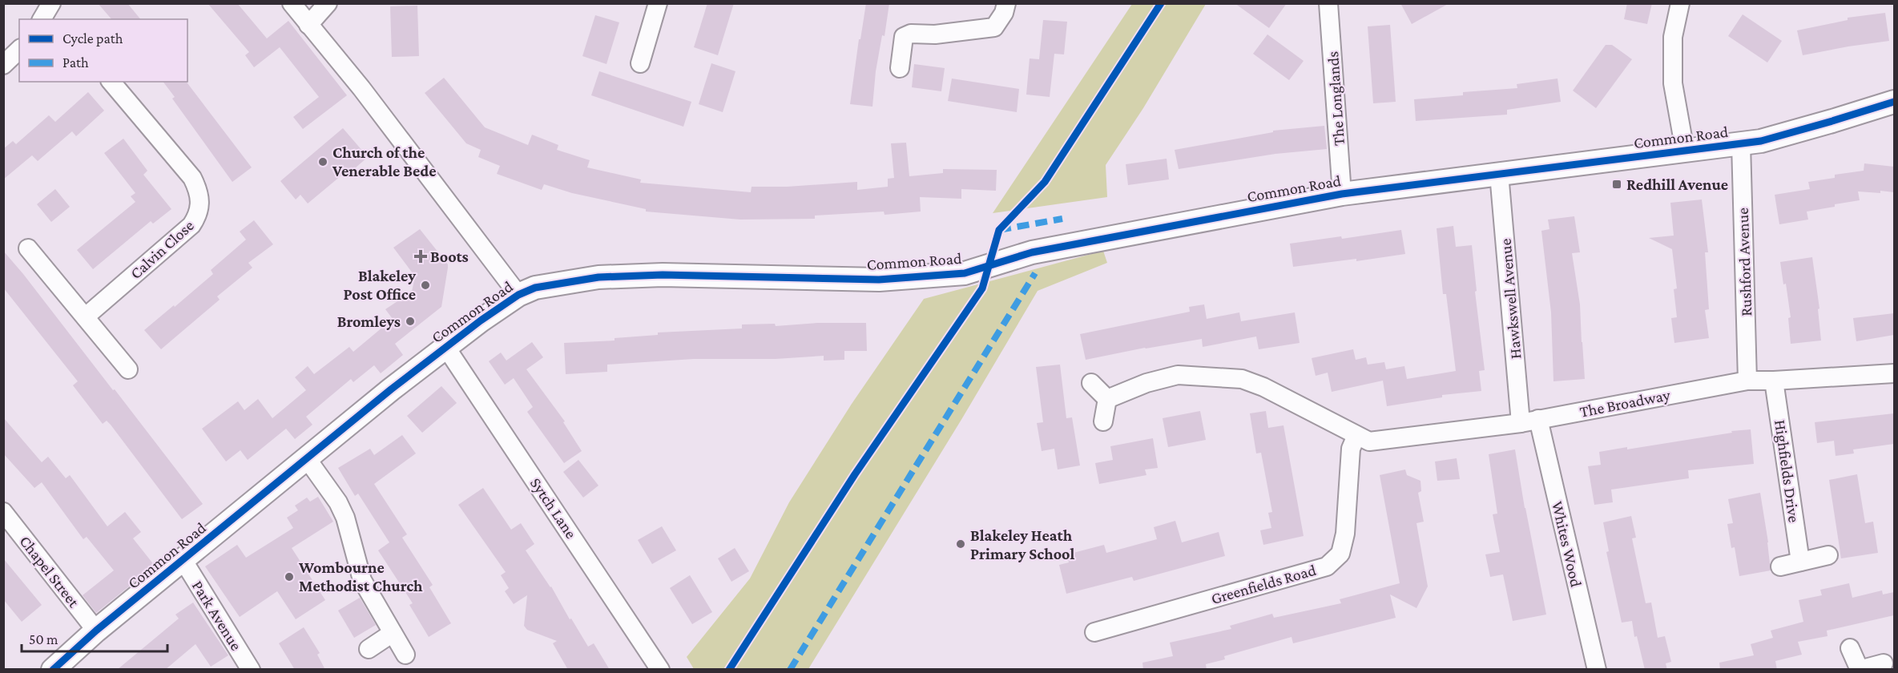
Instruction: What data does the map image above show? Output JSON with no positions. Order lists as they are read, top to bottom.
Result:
{
  "streets": {
    "street": [
      "The Longlands",
      "Common Road",
      "Calvin Close",
      "Rushford Avenue",
      "Hawkswell Avenue",
      "The Broadway",
      "Highfields Drive",
      "Sytch Lane",
      "Whites Wood",
      "Chapel Street",
      "Greenfields Road",
      "Park Avenue"
    ]
  },
  "crossings": [
    ["The Longlands", "Common Road"],
    ["Common Road", "Rushford Avenue"],
    ["Common Road", "Hawkswell Avenue"],
    ["Common Road", "Sytch Lane"],
    ["Common Road", "Chapel Street"],
    ["Common Road", "Park Avenue"],
    ["Rushford Avenue", "The Broadway"],
    ["Hawkswell Avenue", "The Broadway"],
    ["Hawkswell Avenue", "Whites Wood"],
    ["The Broadway", "Highfields Drive"],
    ["The Broadway", "Whites Wood"],
    ["The Broadway", "Greenfields Road"]
  ],
  "places": {
    "other": [
      "Church of the Venerable Bede",
      "Blakeley Post Office",
      "Bromleys",
      "Blakeley Heath Primary School",
      "Wombourne Methodist Church"
    ],
    "transit": ["Redhill Avenue"],
    "health": ["Boots"]
  },
  "legend": ["Cycle path", "Path"],
  "scale_bar": "50 m"
}
